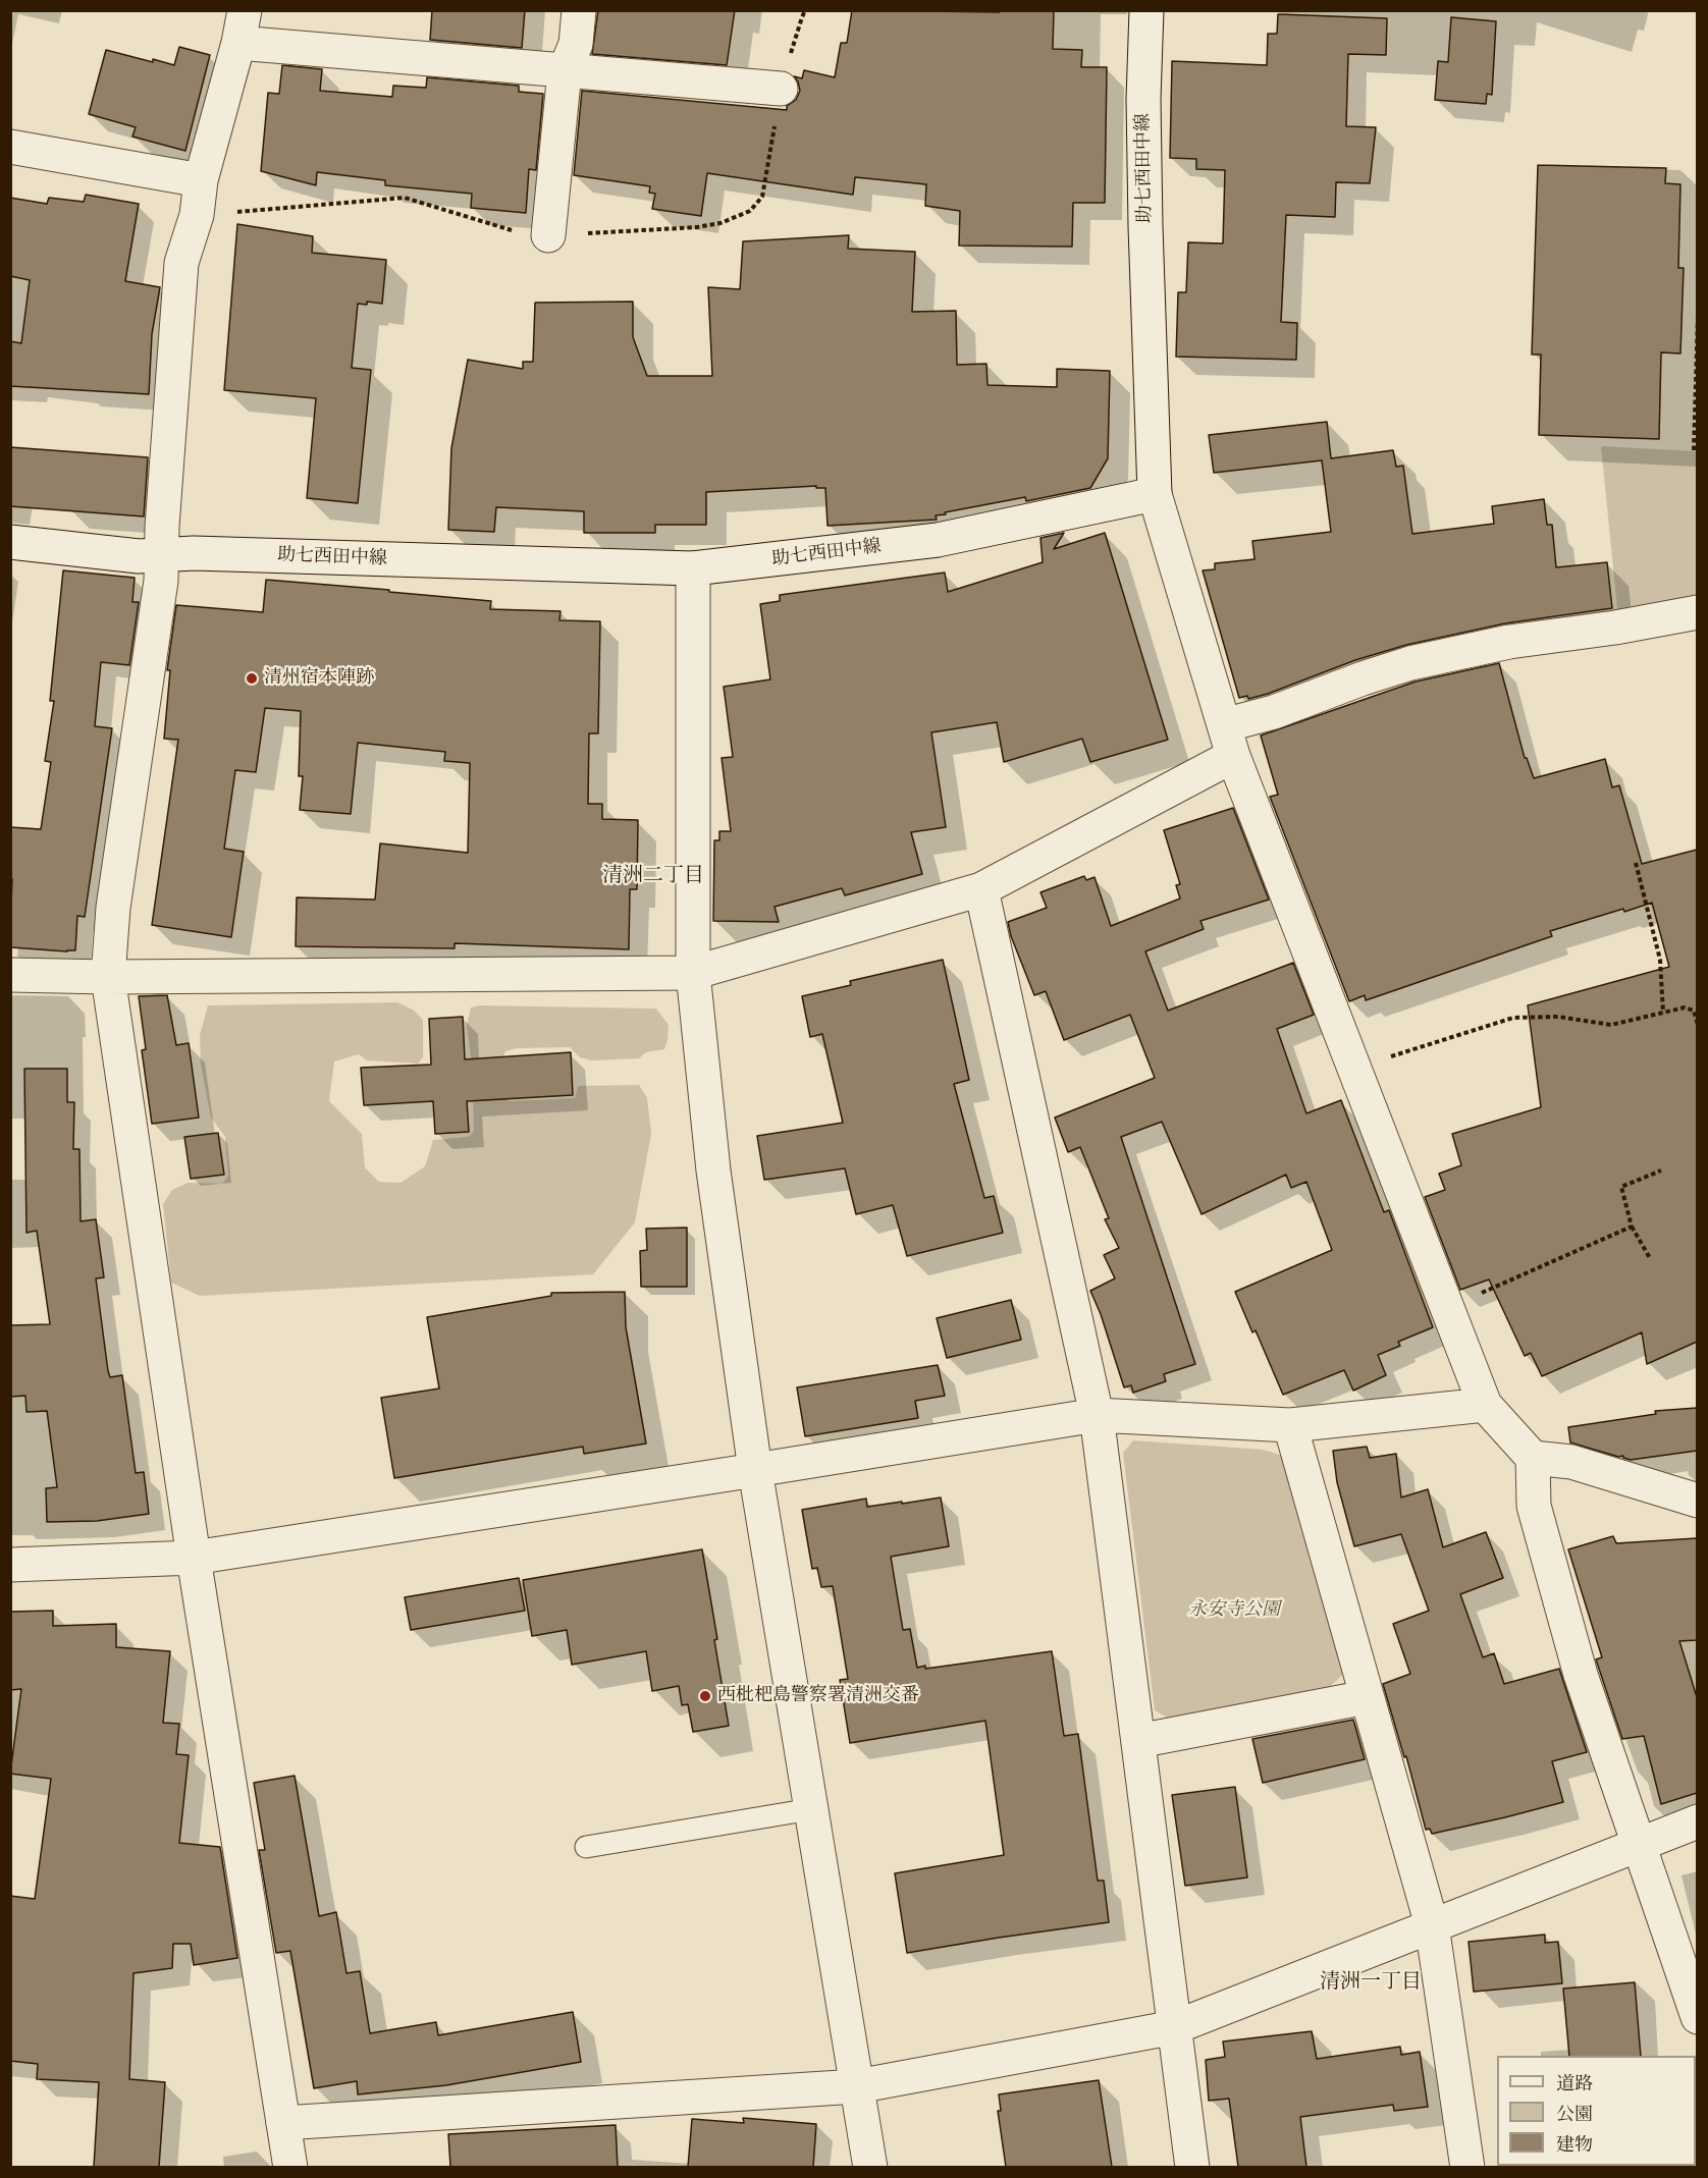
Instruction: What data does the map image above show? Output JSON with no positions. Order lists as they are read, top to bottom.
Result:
{
  "streets": {
    "street": ["助七西田中線"]
  },
  "districts": ["清洲二丁目", "清洲一丁目"],
  "parks": ["永安寺公園"],
  "places": ["清州宿本陣跡", "西枇杷島警察署清洲交番"],
  "legend": ["道路", "公園", "建物"]
}
